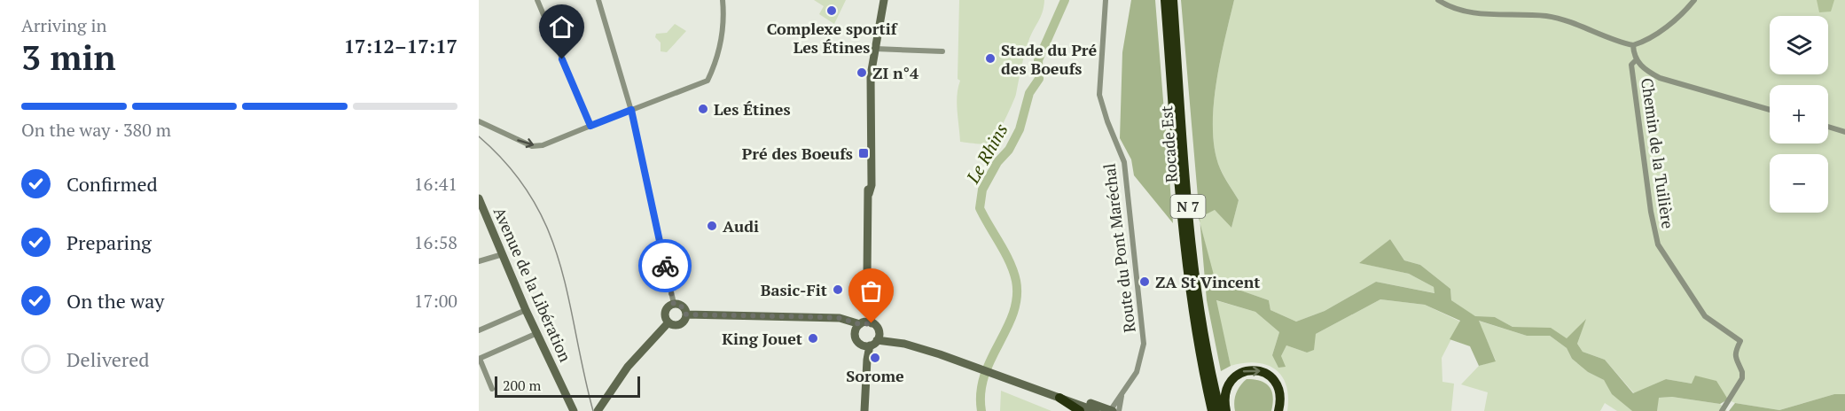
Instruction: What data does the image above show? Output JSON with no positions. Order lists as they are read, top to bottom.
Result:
{
  "streets": {
    "highway": ["Rocade Est", "N 7"],
    "street": ["Chemin de la Tuilière", "Route du Pont Maréchal", "Avenue de la Libération"]
  },
  "water": ["Le Rhins"],
  "places": {
    "other": [
      "Complexe sportif Les Étines",
      "Stade du Pré des Boeufs",
      "ZI n°4",
      "Les Étines",
      "Audi",
      "ZA St Vincent",
      "Basic-Fit",
      "King Jouet",
      "Sorome"
    ],
    "transit": ["Pré des Boeufs"]
  },
  "scale_bar": "200 m",
  "page": {
    "heading": ["3 min", "Arriving in", "17:12–17:17"],
    "map_buttons": ["+", "−"],
    "bar": "On the way · 380 m",
    "list": [
      ["Confirmed", "16:41"],
      ["Preparing", "16:58"],
      ["On the way", "17:00"],
      "Delivered"
    ],
    "scale": "200 m"
  }
}
